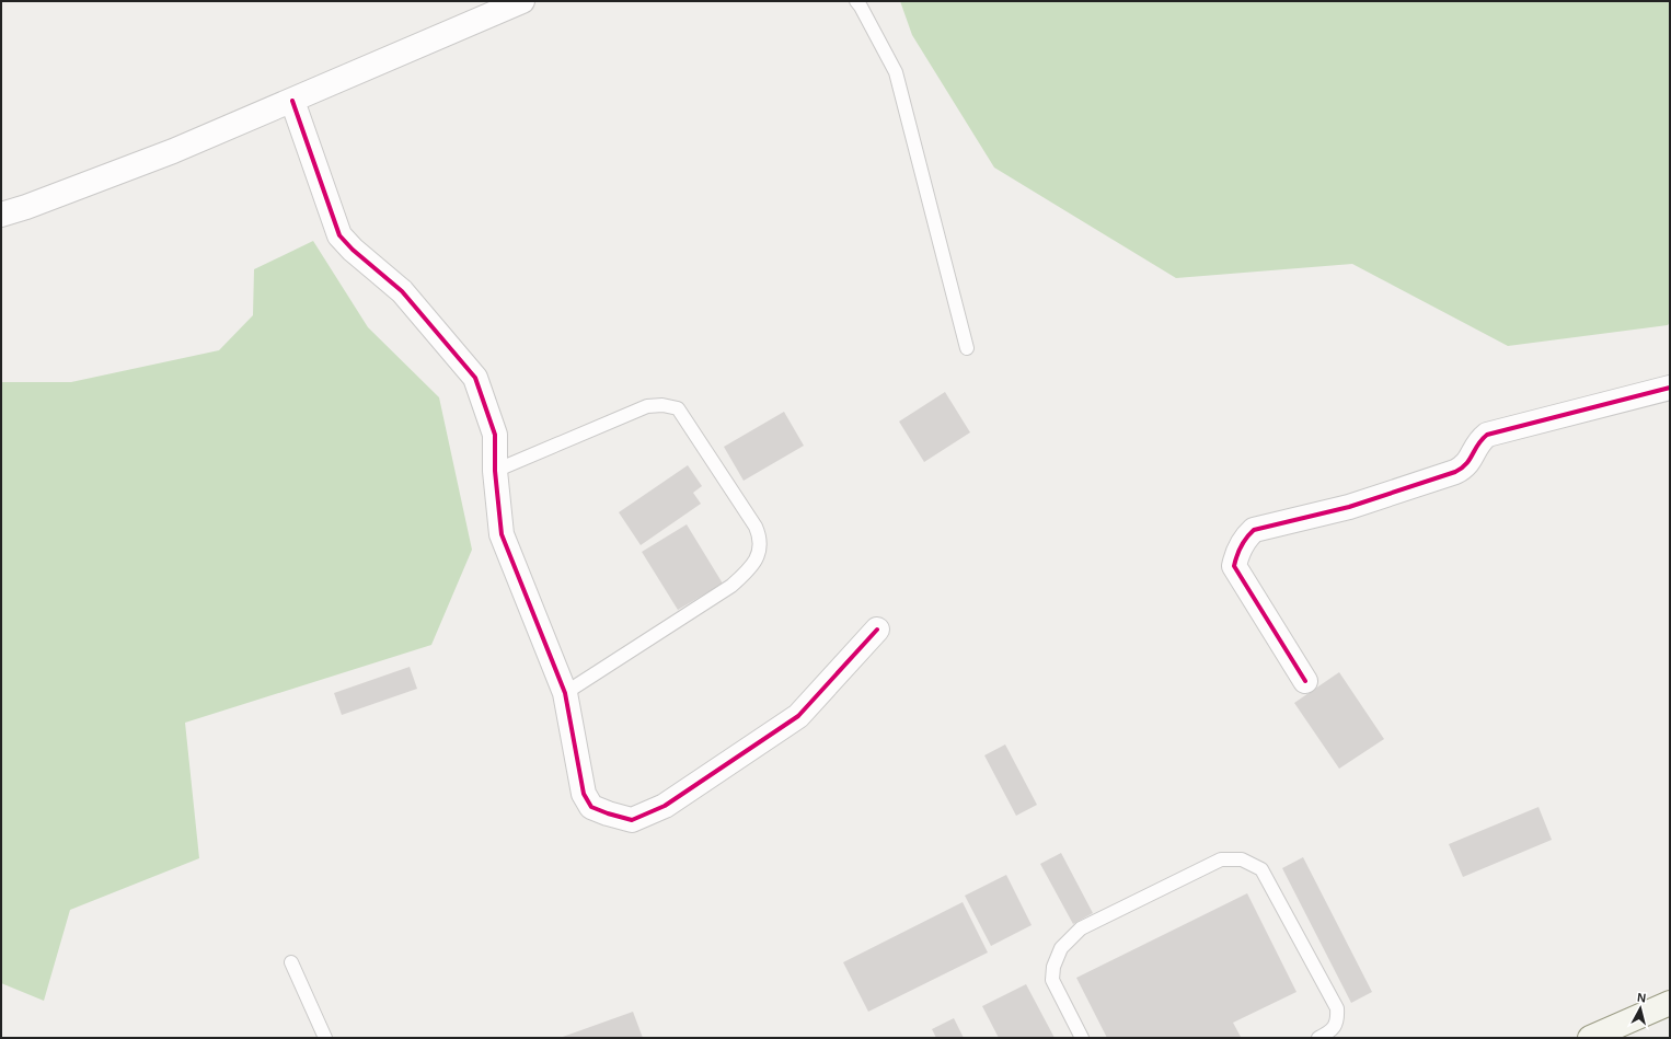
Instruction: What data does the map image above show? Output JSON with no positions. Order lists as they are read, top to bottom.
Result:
{
  "north": "top"
}
